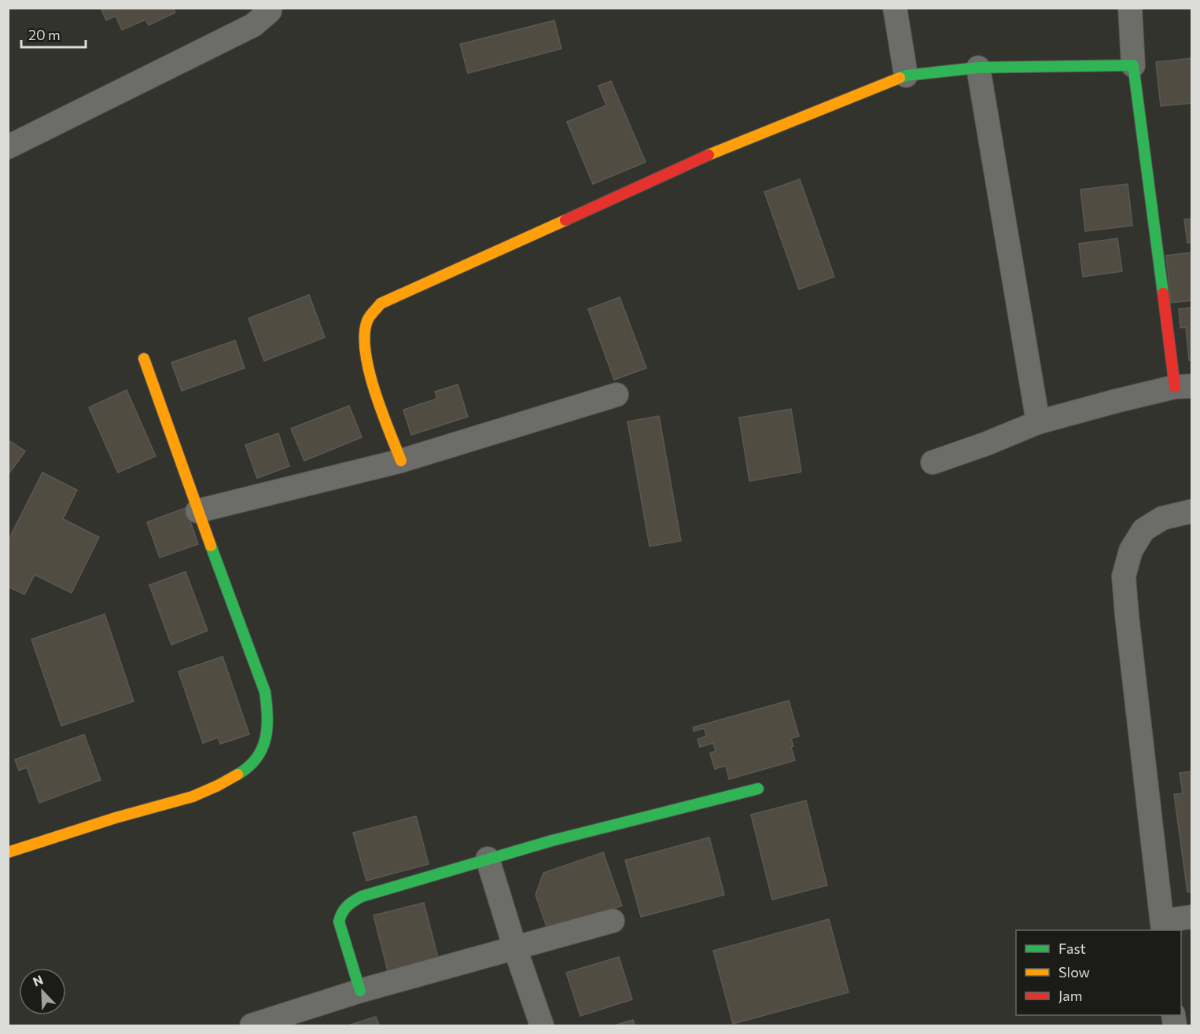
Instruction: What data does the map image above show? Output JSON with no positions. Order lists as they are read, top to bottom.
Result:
{
  "legend": ["Fast", "Slow", "Jam"],
  "scale_bar": "20 m",
  "north": "top left"
}
